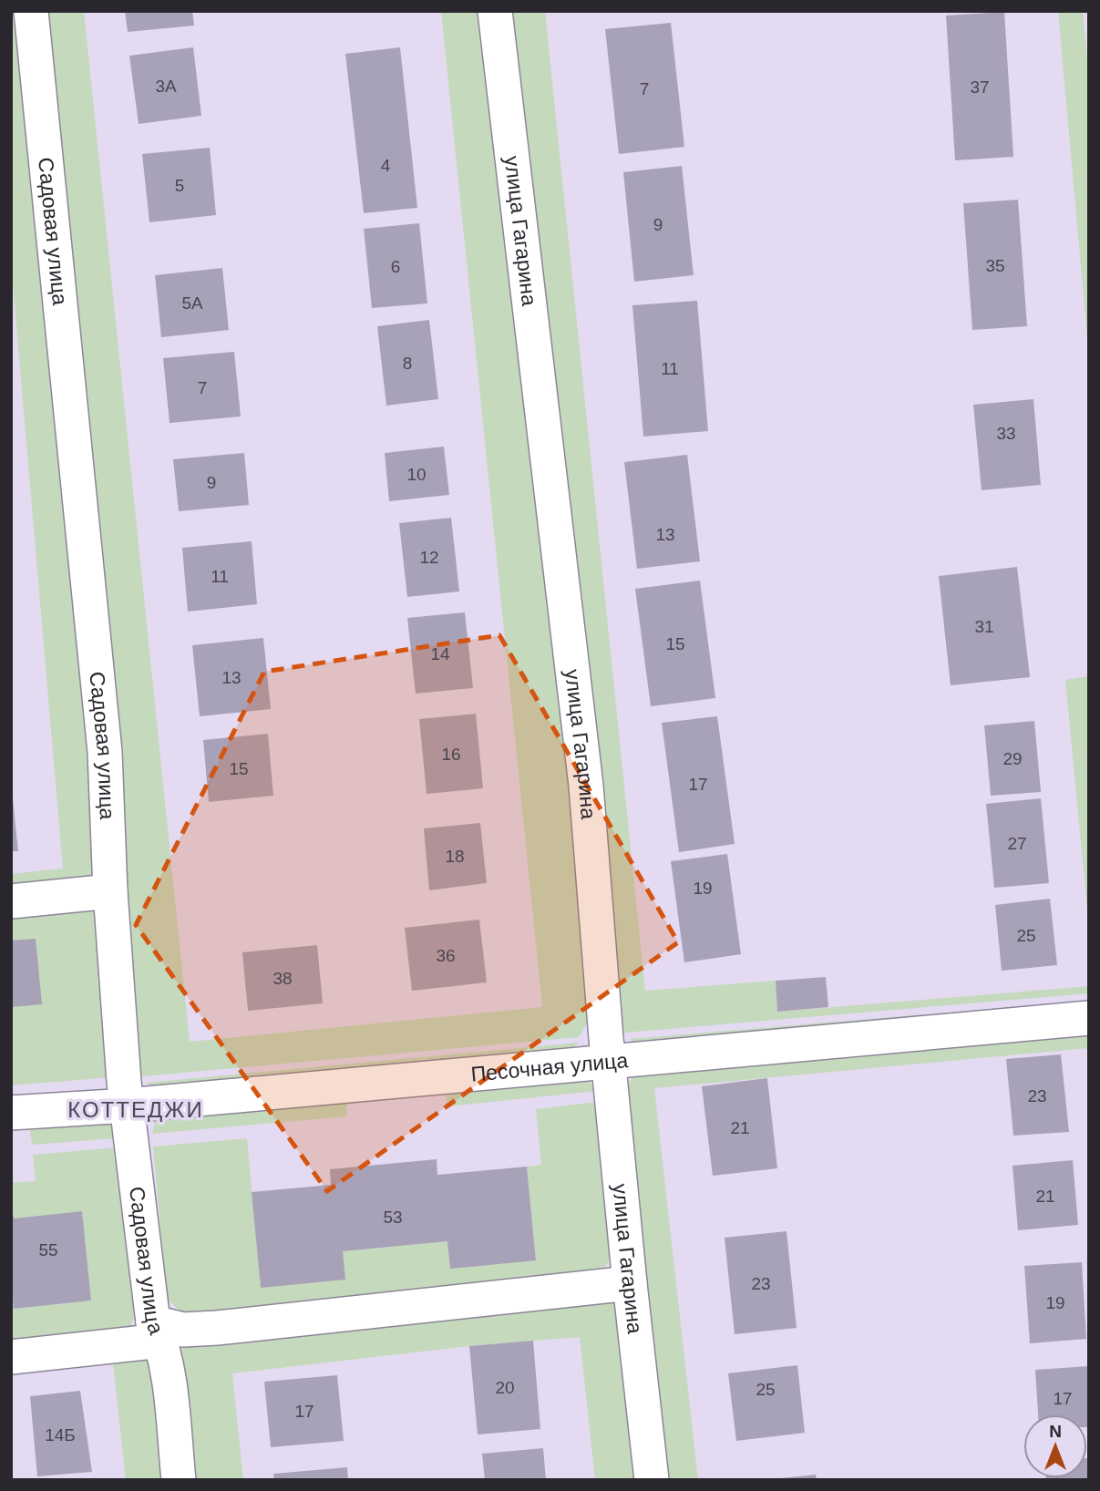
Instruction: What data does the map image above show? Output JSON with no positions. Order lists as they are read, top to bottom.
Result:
{
  "streets": {
    "street": ["улица Гагарина", "Садовая улица", "Песочная улица"]
  },
  "crossings": [
    ["улица Гагарина", "Песочная улица"],
    ["Садовая улица", "Песочная улица"]
  ],
  "districts": ["КОТТЕДЖИ"],
  "house_numbers": [
    "3А",
    "37",
    "7",
    "4",
    "5",
    "9",
    "35",
    "6",
    "5А",
    "8",
    "11",
    "7",
    "33",
    "10",
    "9",
    "13",
    "12",
    "11",
    "31",
    "15",
    "14",
    "13",
    "16",
    "29",
    "15",
    "17",
    "27",
    "18",
    "19",
    "25",
    "36",
    "38",
    "23",
    "21",
    "21",
    "53",
    "55",
    "23",
    "19",
    "20",
    "25",
    "17",
    "17",
    "14Б"
  ],
  "north": "top"
}
